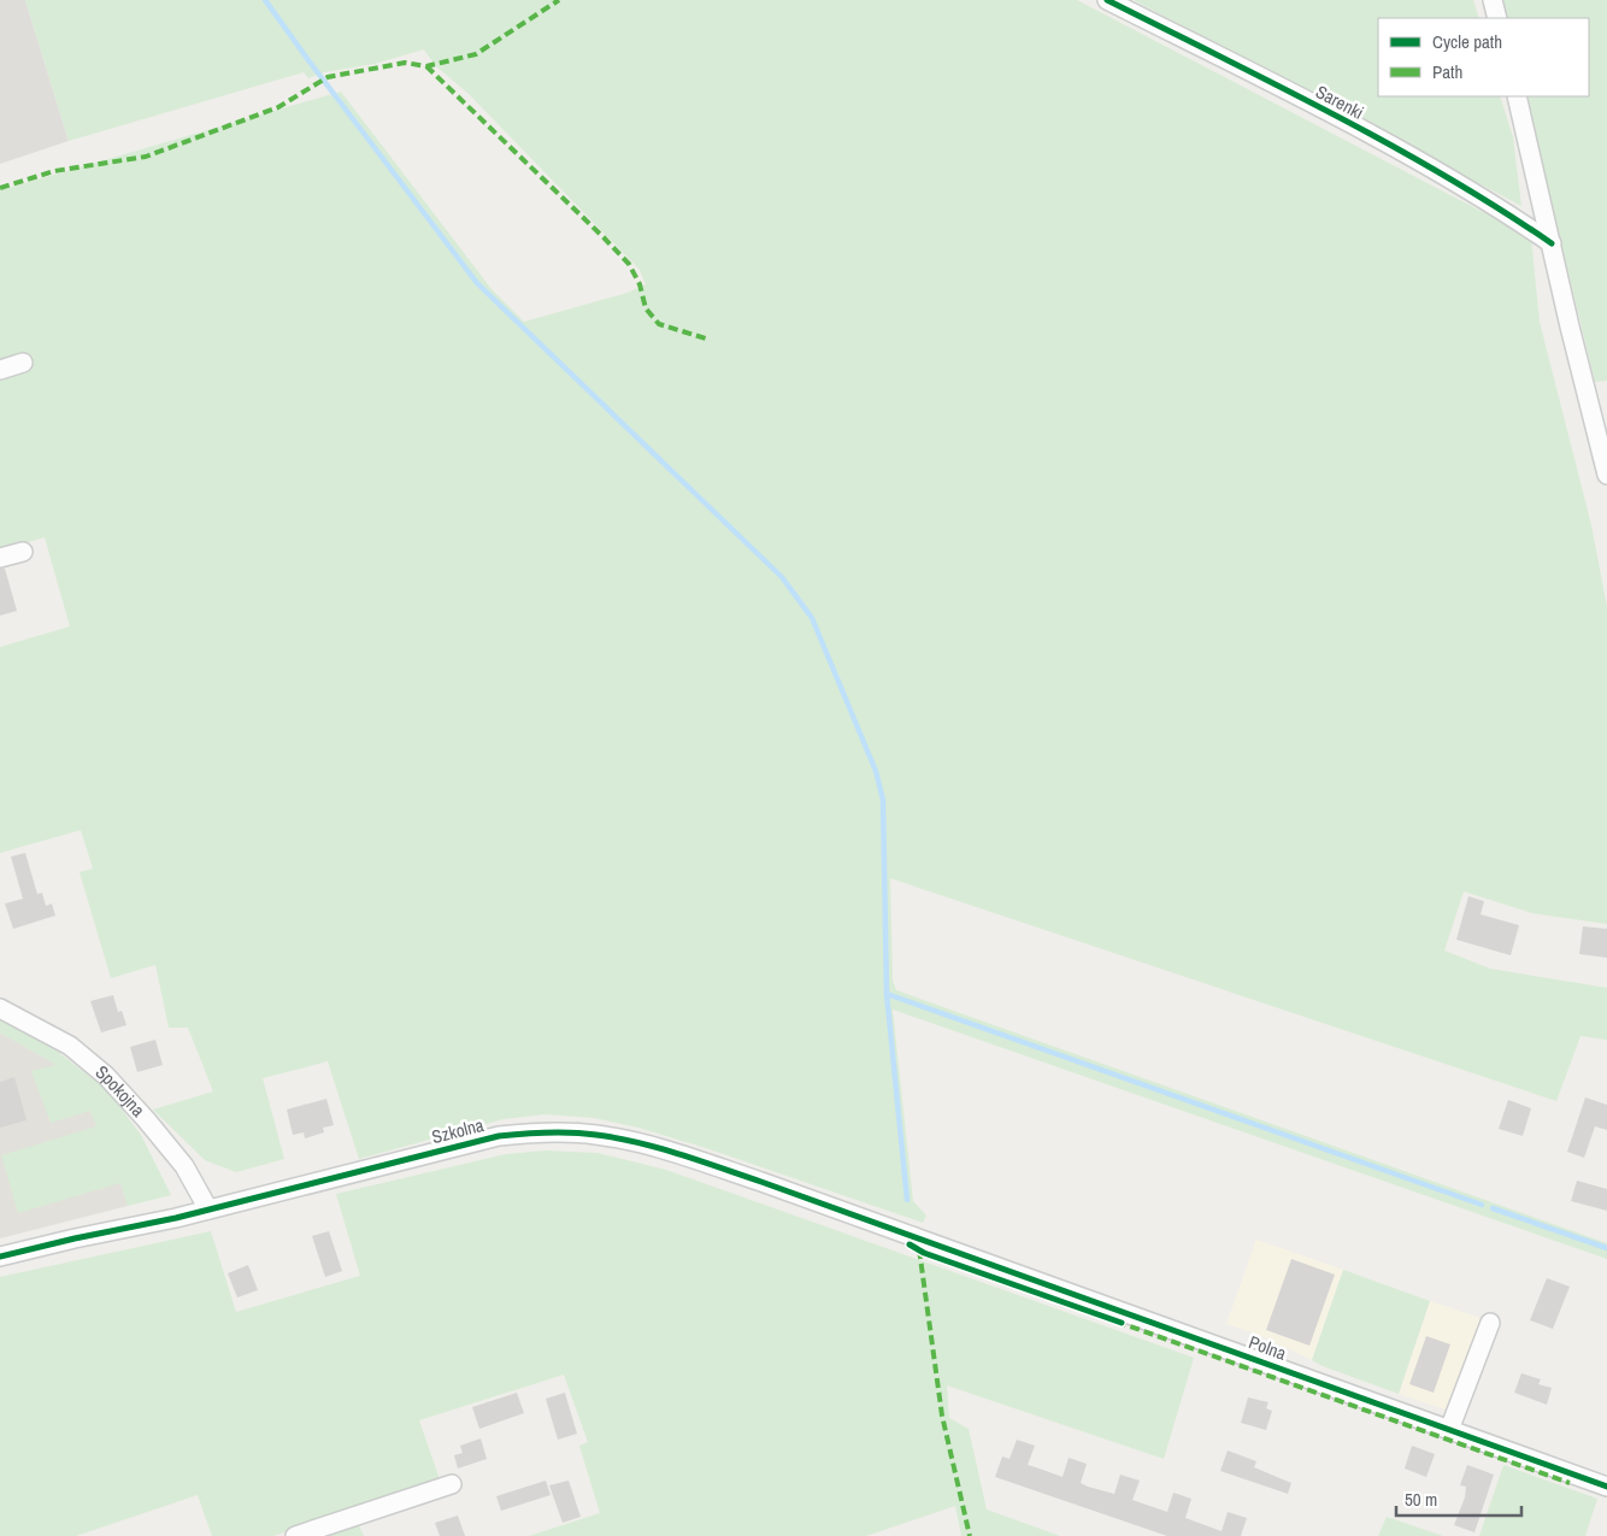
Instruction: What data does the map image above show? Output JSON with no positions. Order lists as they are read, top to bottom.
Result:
{
  "streets": {
    "street": [
      "Sarenki",
      "Spokojna",
      "Szkolna",
      "Polna"
    ]
  },
  "crossings": [
    ["Spokojna", "Szkolna"],
    ["Szkolna", "Polna"]
  ],
  "legend": ["Cycle path", "Path"],
  "scale_bar": "50 m"
}
